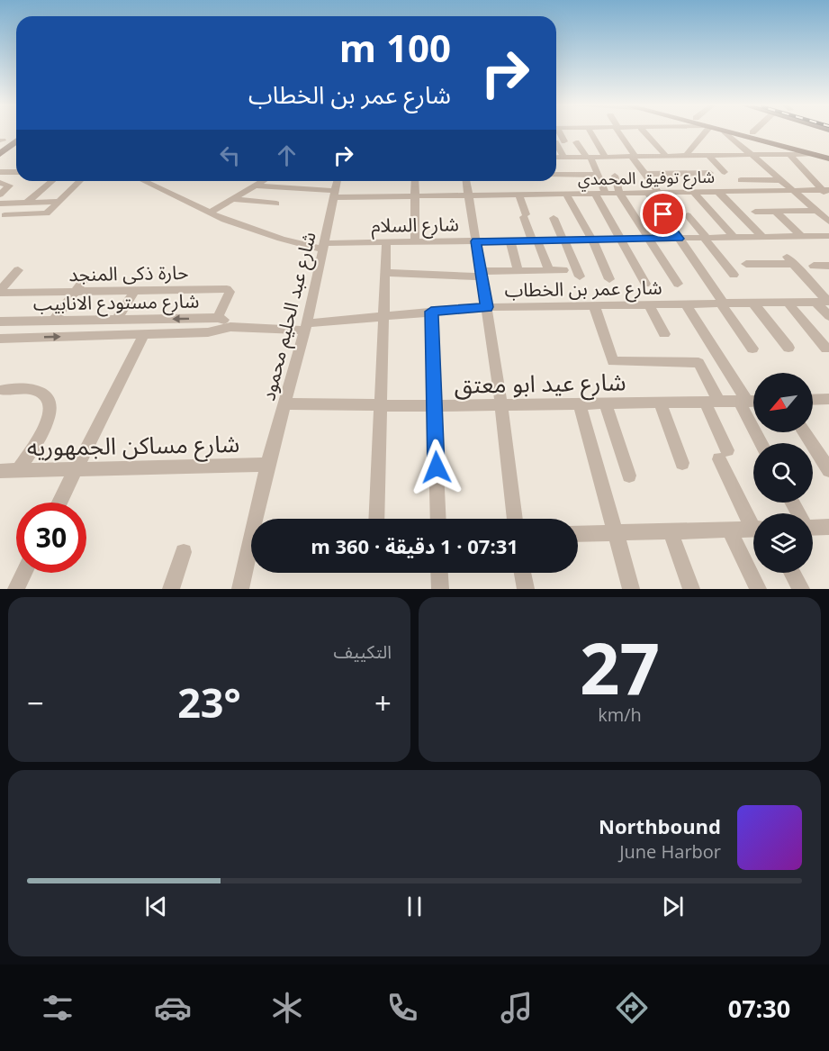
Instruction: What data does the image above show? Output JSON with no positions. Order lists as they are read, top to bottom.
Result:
{
  "streets": {
    "street": [
      "شارع توفيق المحمدي",
      "شارع السلام",
      "حارة ذكى المنجد",
      "شارع عمر بن الخطاب",
      "شارع مستودع الانابيب",
      "شارع عبد الحليم محمود",
      "شارع عيد ابو معتق",
      "شارع مساكن الجمهوريه"
    ]
  },
  "crossings": [
    ["شارع توفيق المحمدي", "شارع عبد الحليم محمود"],
    ["شارع السلام", "شارع عبد الحليم محمود"],
    ["حارة ذكى المنجد", "شارع مستودع الانابيب"],
    ["شارع عمر بن الخطاب", "شارع مستودع الانابيب"],
    ["شارع عمر بن الخطاب", "شارع عبد الحليم محمود"],
    ["شارع مستودع الانابيب", "شارع عبد الحليم محمود"],
    ["شارع عبد الحليم محمود", "شارع عيد ابو معتق"],
    ["شارع عبد الحليم محمود", "شارع مساكن الجمهوريه"]
  ],
  "north": "bottom left",
  "page": {
    "turn": ["100 m", "شارع عمر بن الخطاب"],
    "limit": "30",
    "trip": "07:31 · 1 دقيقة · 360 m",
    "tile": [
      ["27", "km/h"],
      "التكييف"
    ],
    "heat": ["−", "23°", "+"],
    "song": ["Northbound", "June Harbor"],
    "tabs": "07:30"
  }
}
